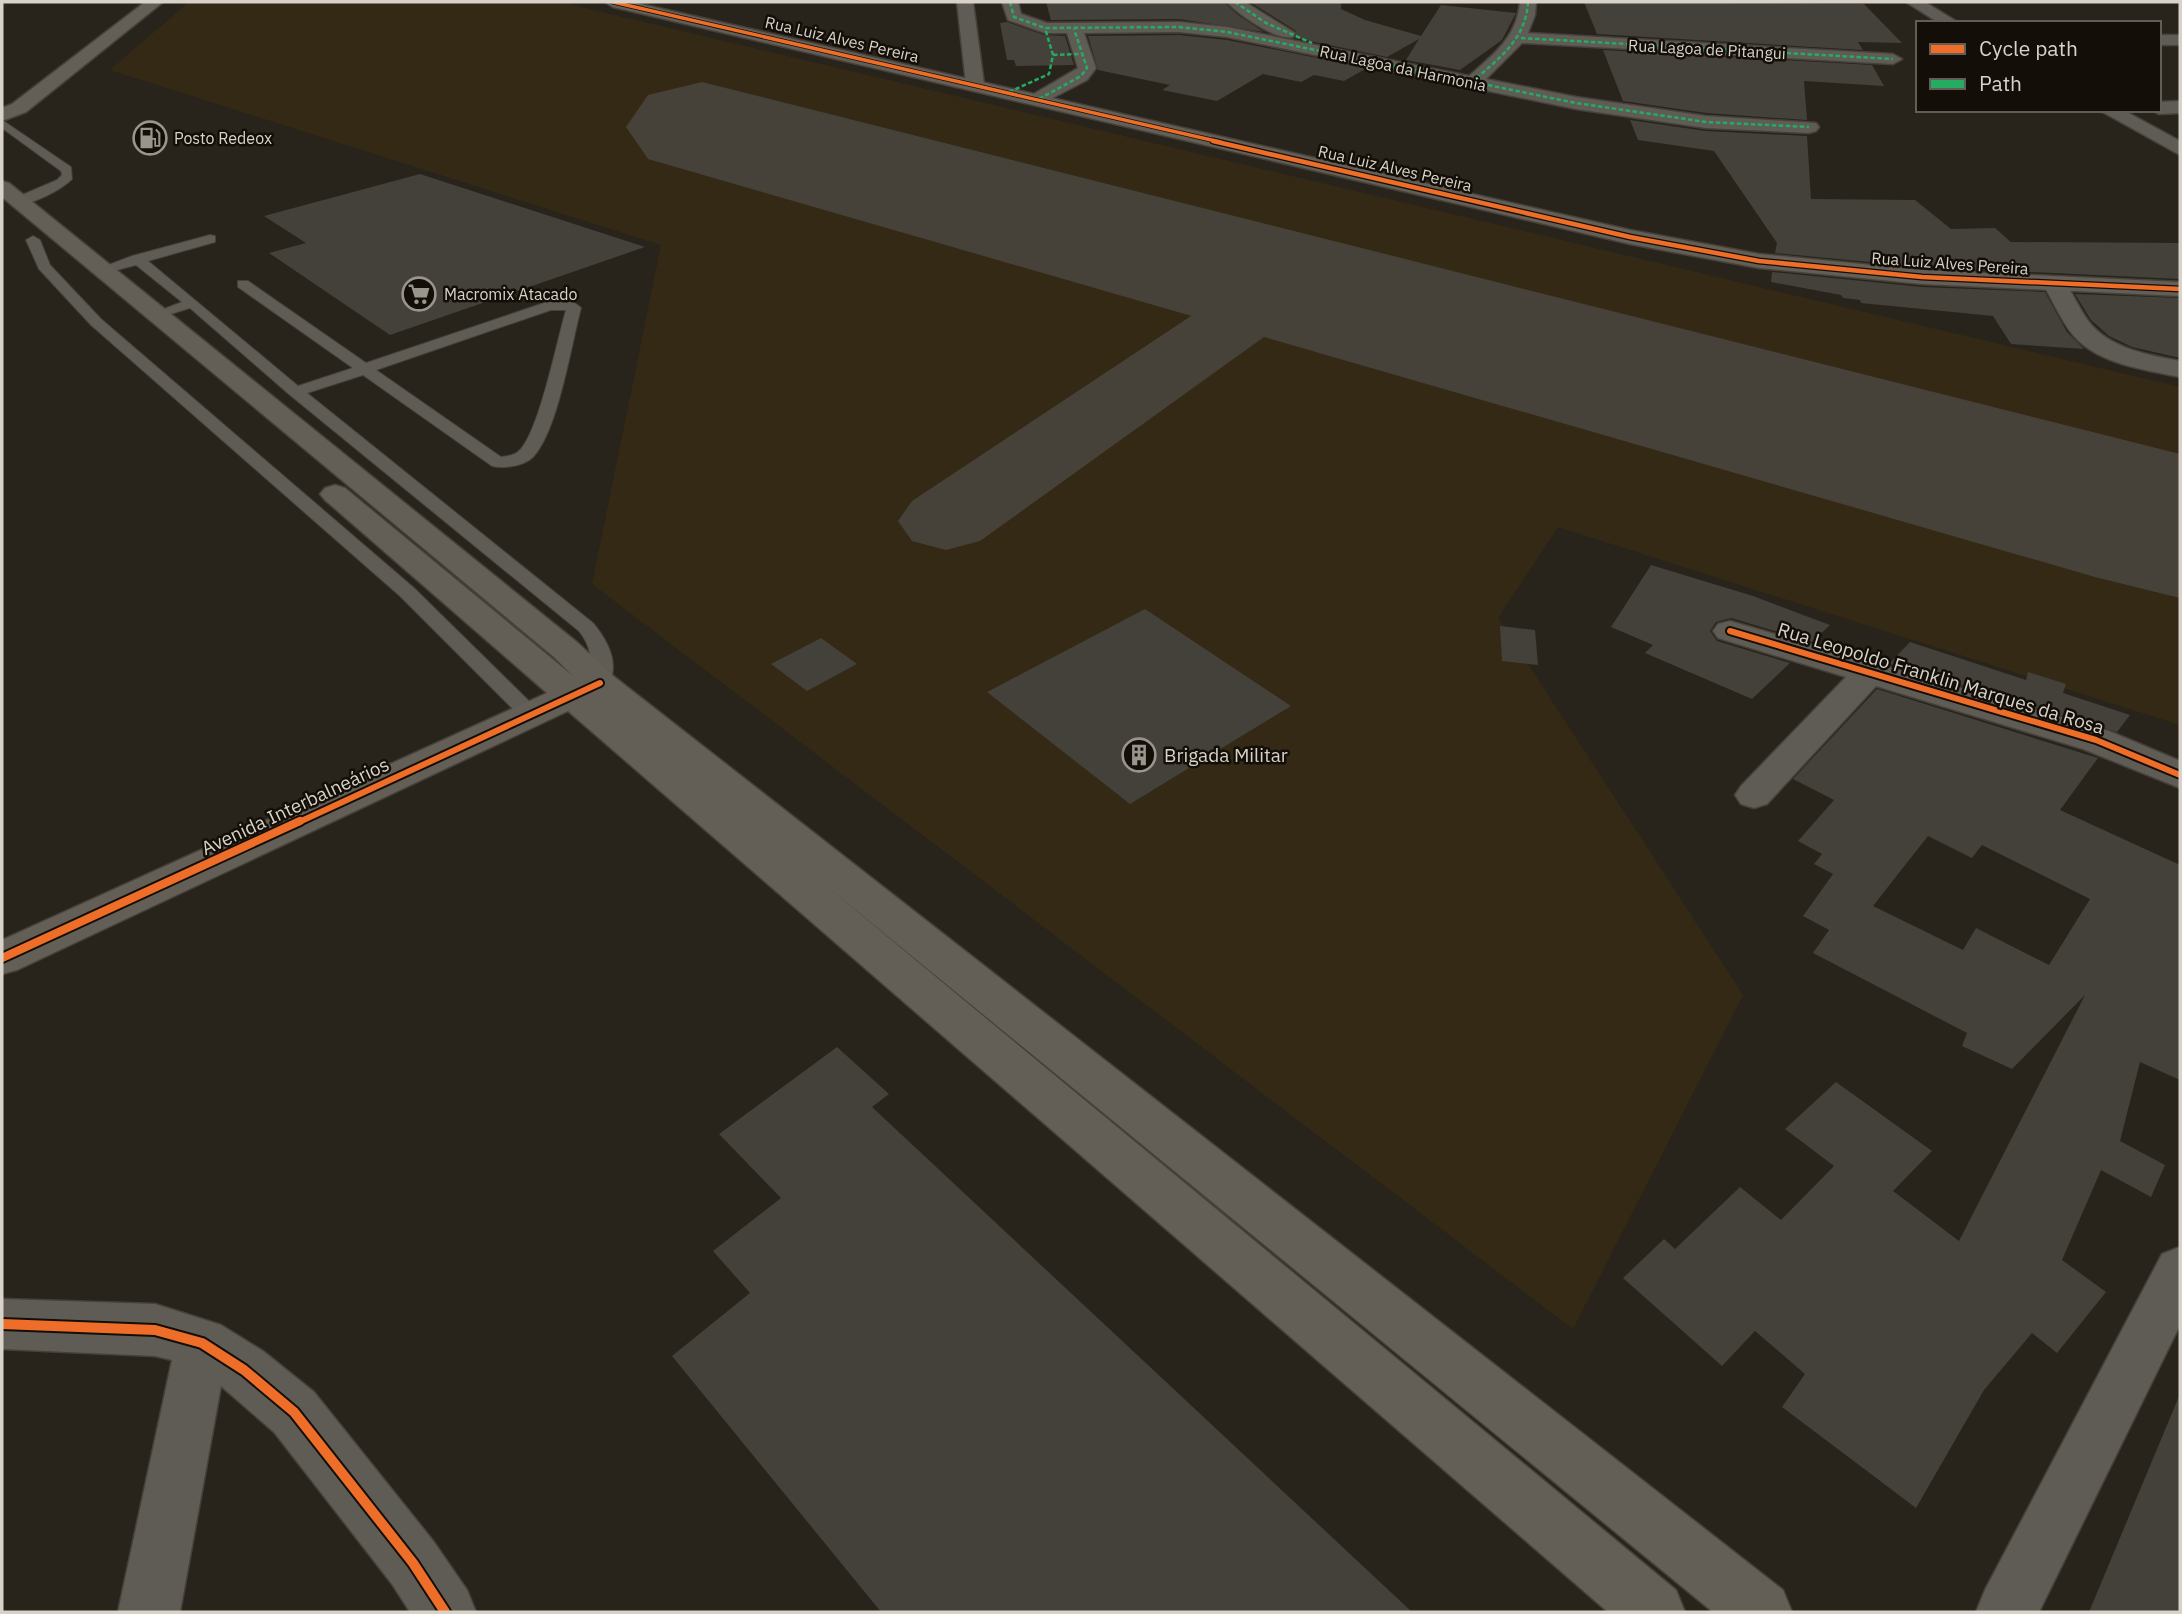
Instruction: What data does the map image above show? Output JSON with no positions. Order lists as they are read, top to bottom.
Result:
{
  "streets": {
    "main road": ["Rua Luiz Alves Pereira", "Avenida Interbalneários"],
    "street": ["Rua Lagoa de Pitangui", "Rua Lagoa da Harmonia", "Rua Leopoldo Franklin Marques da Rosa"]
  },
  "places": {
    "fuel station": ["Posto Redeox"],
    "supermarket": ["Macromix Atacado"],
    "building": ["Brigada Militar"]
  },
  "legend": ["Cycle path", "Path"]
}
